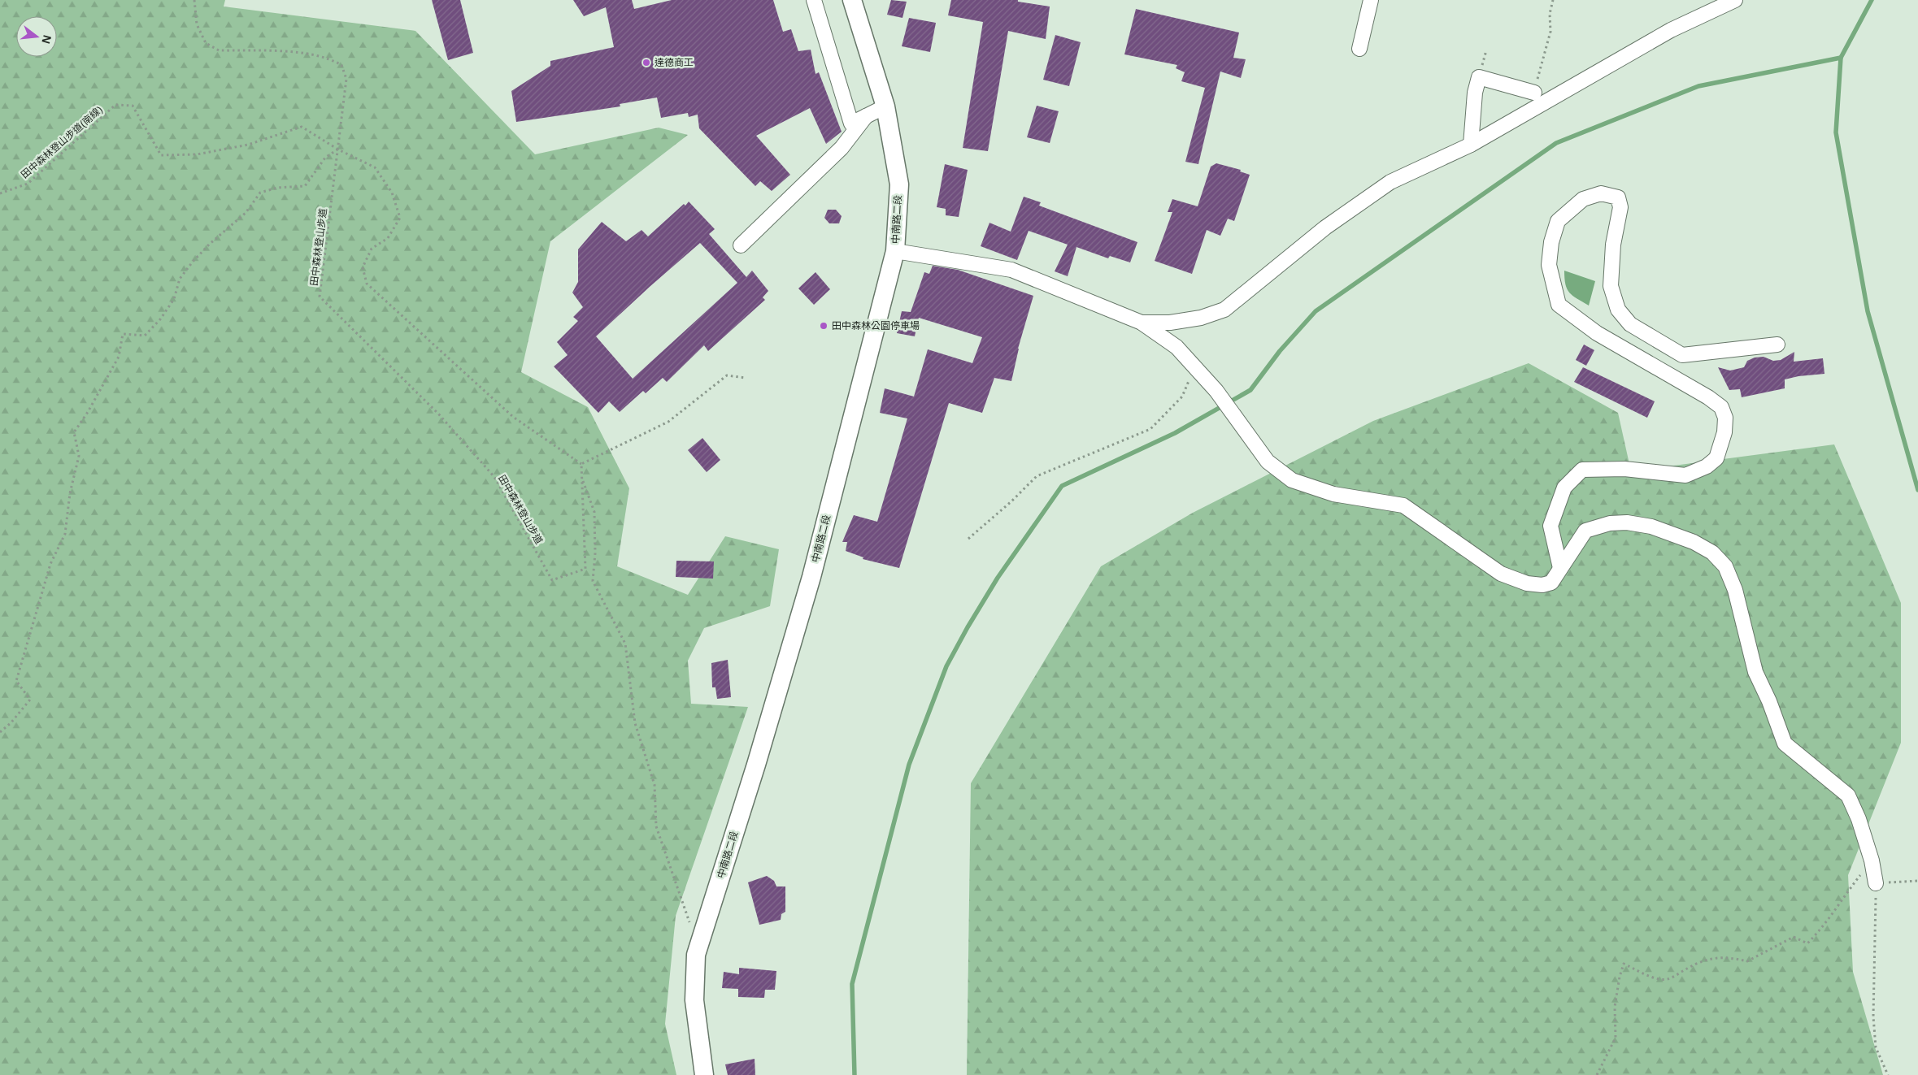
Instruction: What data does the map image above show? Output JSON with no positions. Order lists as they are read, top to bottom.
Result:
{
  "streets": {
    "main road": ["中南路二段"],
    "path": ["田中森林登山步道(南線)", "田中森林登山步道"]
  },
  "crossings": [
    ["田中森林登山步道(南線)", "田中森林登山步道"]
  ],
  "places": ["達德商工", "田中森林公園停車場"],
  "north": "right"
}
